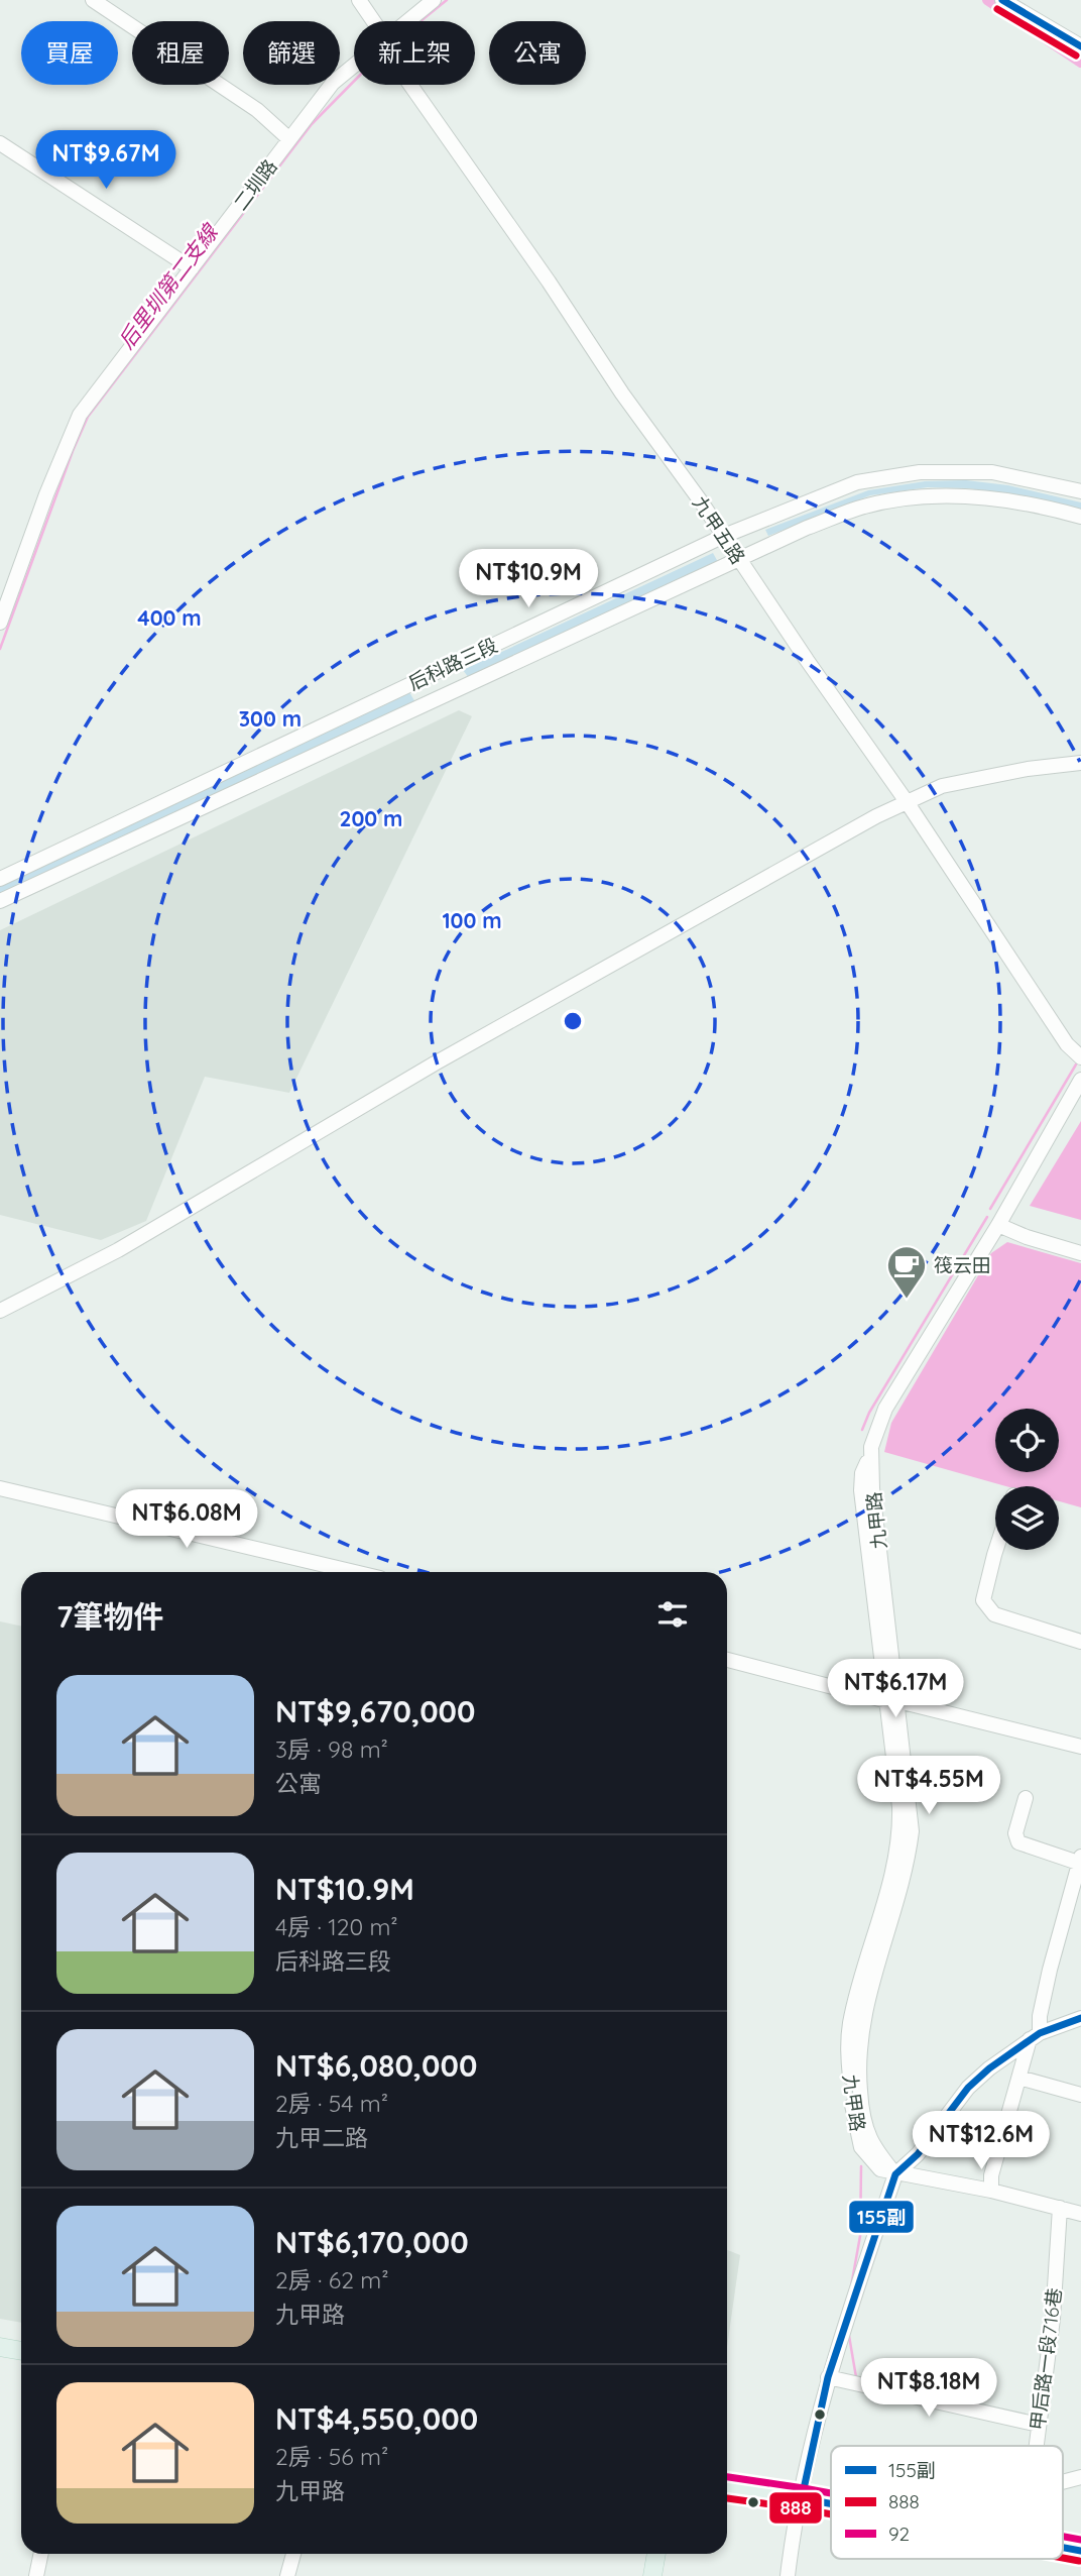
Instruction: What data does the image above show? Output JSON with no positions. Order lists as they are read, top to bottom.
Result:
{
  "streets": {
    "street": [
      "二圳路",
      "九甲五路",
      "后科路三段",
      "九甲路",
      "甲后路一段716巷"
    ]
  },
  "crossings": [
    ["九甲五路", "后科路三段"]
  ],
  "water": ["后里圳第二支線"],
  "places": {
    "cafe": ["筏云田"]
  },
  "lines": ["transit line 155副", "transit line 888", "transit line 92"],
  "legend": ["155副", "888", "92"],
  "page": {
    "chip": [
      "買屋",
      "租屋",
      "篩選",
      "新上架",
      "公寓"
    ],
    "price": [
      "NT$9.67M",
      "NT$10.9M",
      "NT$6.08M",
      "NT$6.17M",
      "NT$4.55M",
      "NT$12.6M",
      "NT$8.18M"
    ],
    "heading": "7筆物件",
    "list": [
      {
        "name": "NT$9,670,000",
        "note": "3房 · 98 m² · 公寓"
      },
      {
        "name": "NT$10.9M",
        "note": "4房 · 120 m² · 后科路三段"
      },
      {
        "name": "NT$6,080,000",
        "note": "2房 · 54 m² · 九甲二路"
      },
      {
        "name": "NT$6,170,000",
        "note": "2房 · 62 m² · 九甲路"
      },
      {
        "name": "NT$4,550,000",
        "note": "2房 · 56 m² · 九甲路"
      }
    ]
  },
  "rings": [
    "400 m",
    "300 m",
    "200 m",
    "100 m"
  ]
}
